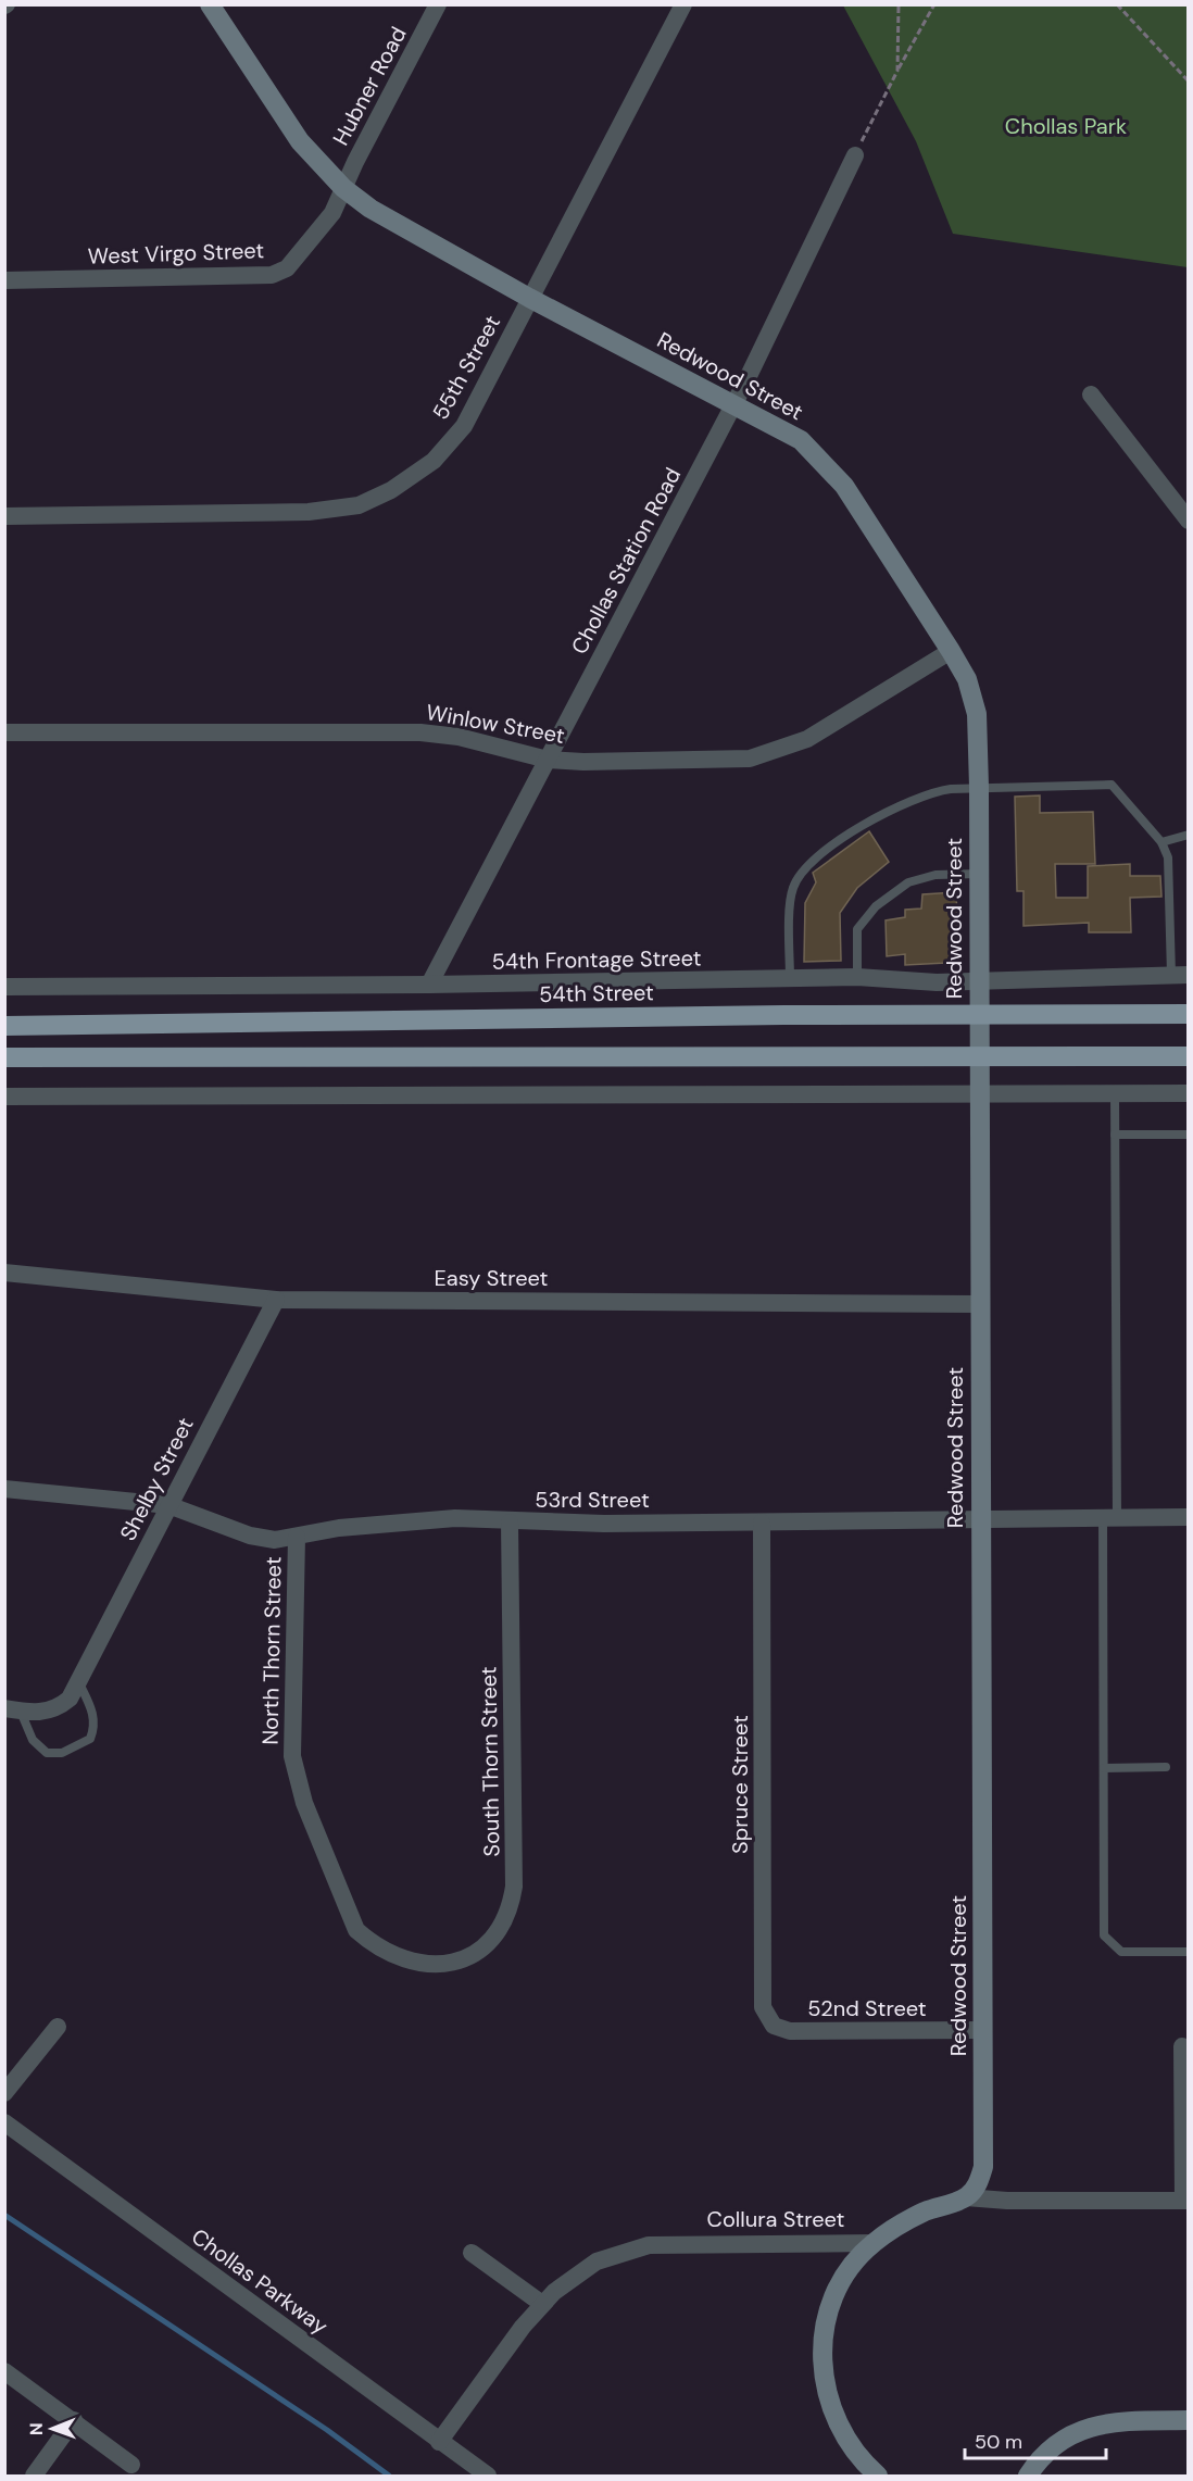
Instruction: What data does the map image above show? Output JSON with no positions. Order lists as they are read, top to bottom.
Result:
{
  "streets": {
    "main road": ["54th Street"],
    "street": [
      "Hubner Road",
      "West Virgo Street",
      "55th Street",
      "Redwood Street",
      "Chollas Station Road",
      "Winlow Street",
      "54th Frontage Street",
      "Easy Street",
      "Shelby Street",
      "53rd Street",
      "North Thorn Street",
      "South Thorn Street",
      "Spruce Street",
      "52nd Street",
      "Collura Street",
      "Chollas Parkway"
    ]
  },
  "crossings": [
    ["Hubner Road", "West Virgo Street"],
    ["Hubner Road", "Redwood Street"],
    ["West Virgo Street", "Redwood Street"],
    ["55th Street", "Redwood Street"],
    ["Redwood Street", "Chollas Station Road"],
    ["Redwood Street", "Winlow Street"],
    ["Redwood Street", "54th Frontage Street"],
    ["Redwood Street", "54th Street"],
    ["Redwood Street", "Easy Street"],
    ["Redwood Street", "53rd Street"],
    ["Redwood Street", "52nd Street"],
    ["Redwood Street", "Collura Street"],
    ["Chollas Station Road", "Winlow Street"],
    ["Chollas Station Road", "54th Frontage Street"],
    ["Easy Street", "Shelby Street"],
    ["Shelby Street", "53rd Street"],
    ["53rd Street", "North Thorn Street"],
    ["53rd Street", "South Thorn Street"],
    ["53rd Street", "Spruce Street"],
    ["North Thorn Street", "South Thorn Street"],
    ["Spruce Street", "52nd Street"],
    ["Collura Street", "Chollas Parkway"]
  ],
  "parks": ["Chollas Park"],
  "scale_bar": "50 m",
  "north": "left"
}
